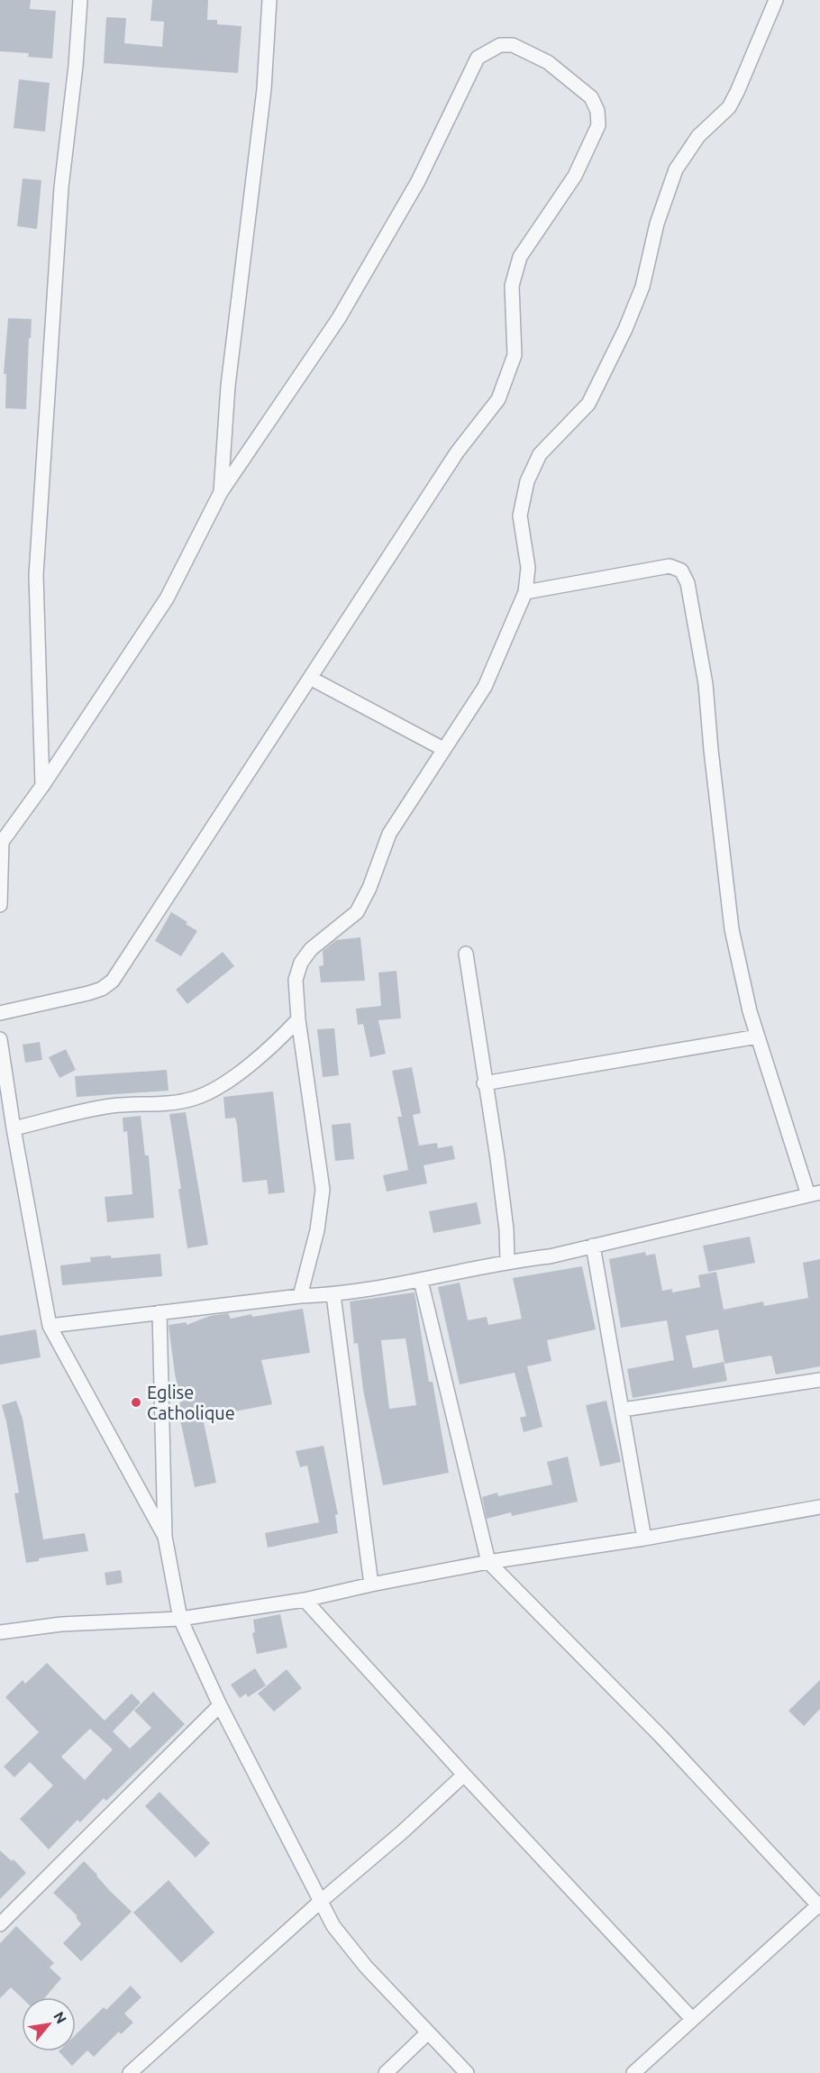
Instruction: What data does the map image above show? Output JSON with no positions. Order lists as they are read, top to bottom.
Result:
{
  "places": ["Eglise Catholique"],
  "north": "top right"
}
